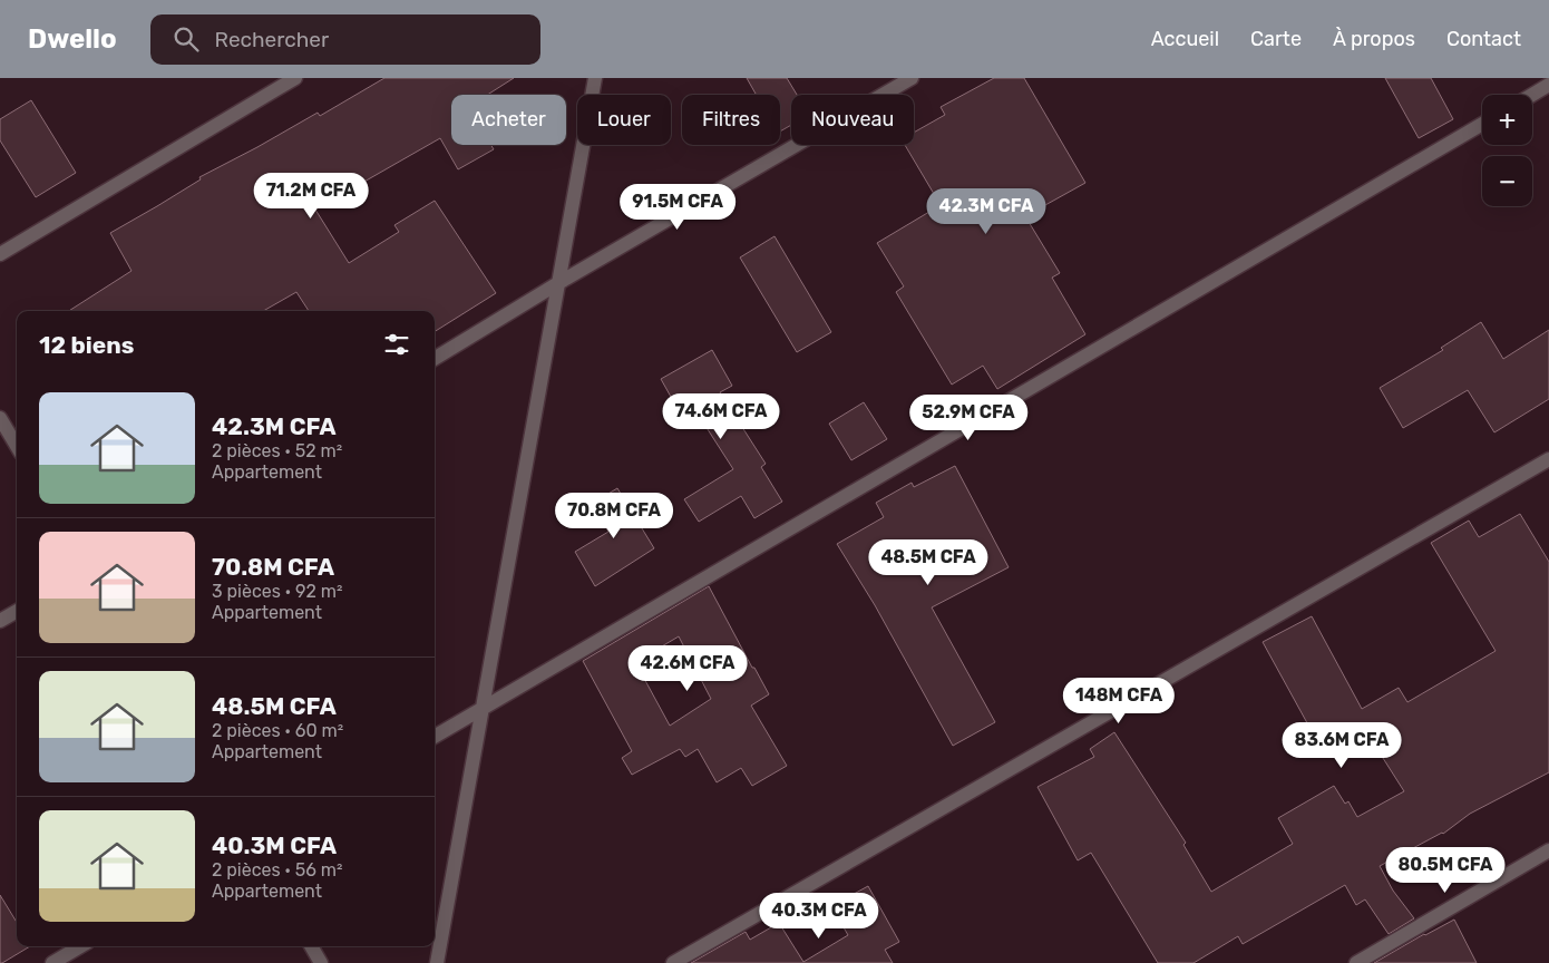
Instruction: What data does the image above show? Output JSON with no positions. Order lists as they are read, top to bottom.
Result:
{
  "page": {
    "header": "Dwello",
    "search": "Rechercher",
    "nav": [
      "Accueil",
      "Carte",
      "À propos",
      "Contact"
    ],
    "map_buttons": ["+", "−"],
    "chip": [
      "Acheter",
      "Louer",
      "Filtres",
      "Nouveau"
    ],
    "price": [
      "71.2M CFA",
      "91.5M CFA",
      "42.3M CFA",
      "74.6M CFA",
      "52.9M CFA",
      "70.8M CFA",
      "48.5M CFA",
      "42.6M CFA",
      "148M CFA",
      "83.6M CFA",
      "80.5M CFA",
      "40.3M CFA"
    ],
    "heading": "12 biens",
    "list": [
      {
        "name": "42.3M CFA",
        "note": "2 pièces · 52 m² · Appartement"
      },
      {
        "name": "70.8M CFA",
        "note": "3 pièces · 92 m² · Appartement"
      },
      {
        "name": "48.5M CFA",
        "note": "2 pièces · 60 m² · Appartement"
      },
      {
        "name": "40.3M CFA",
        "note": "2 pièces · 56 m² · Appartement"
      }
    ]
  }
}
